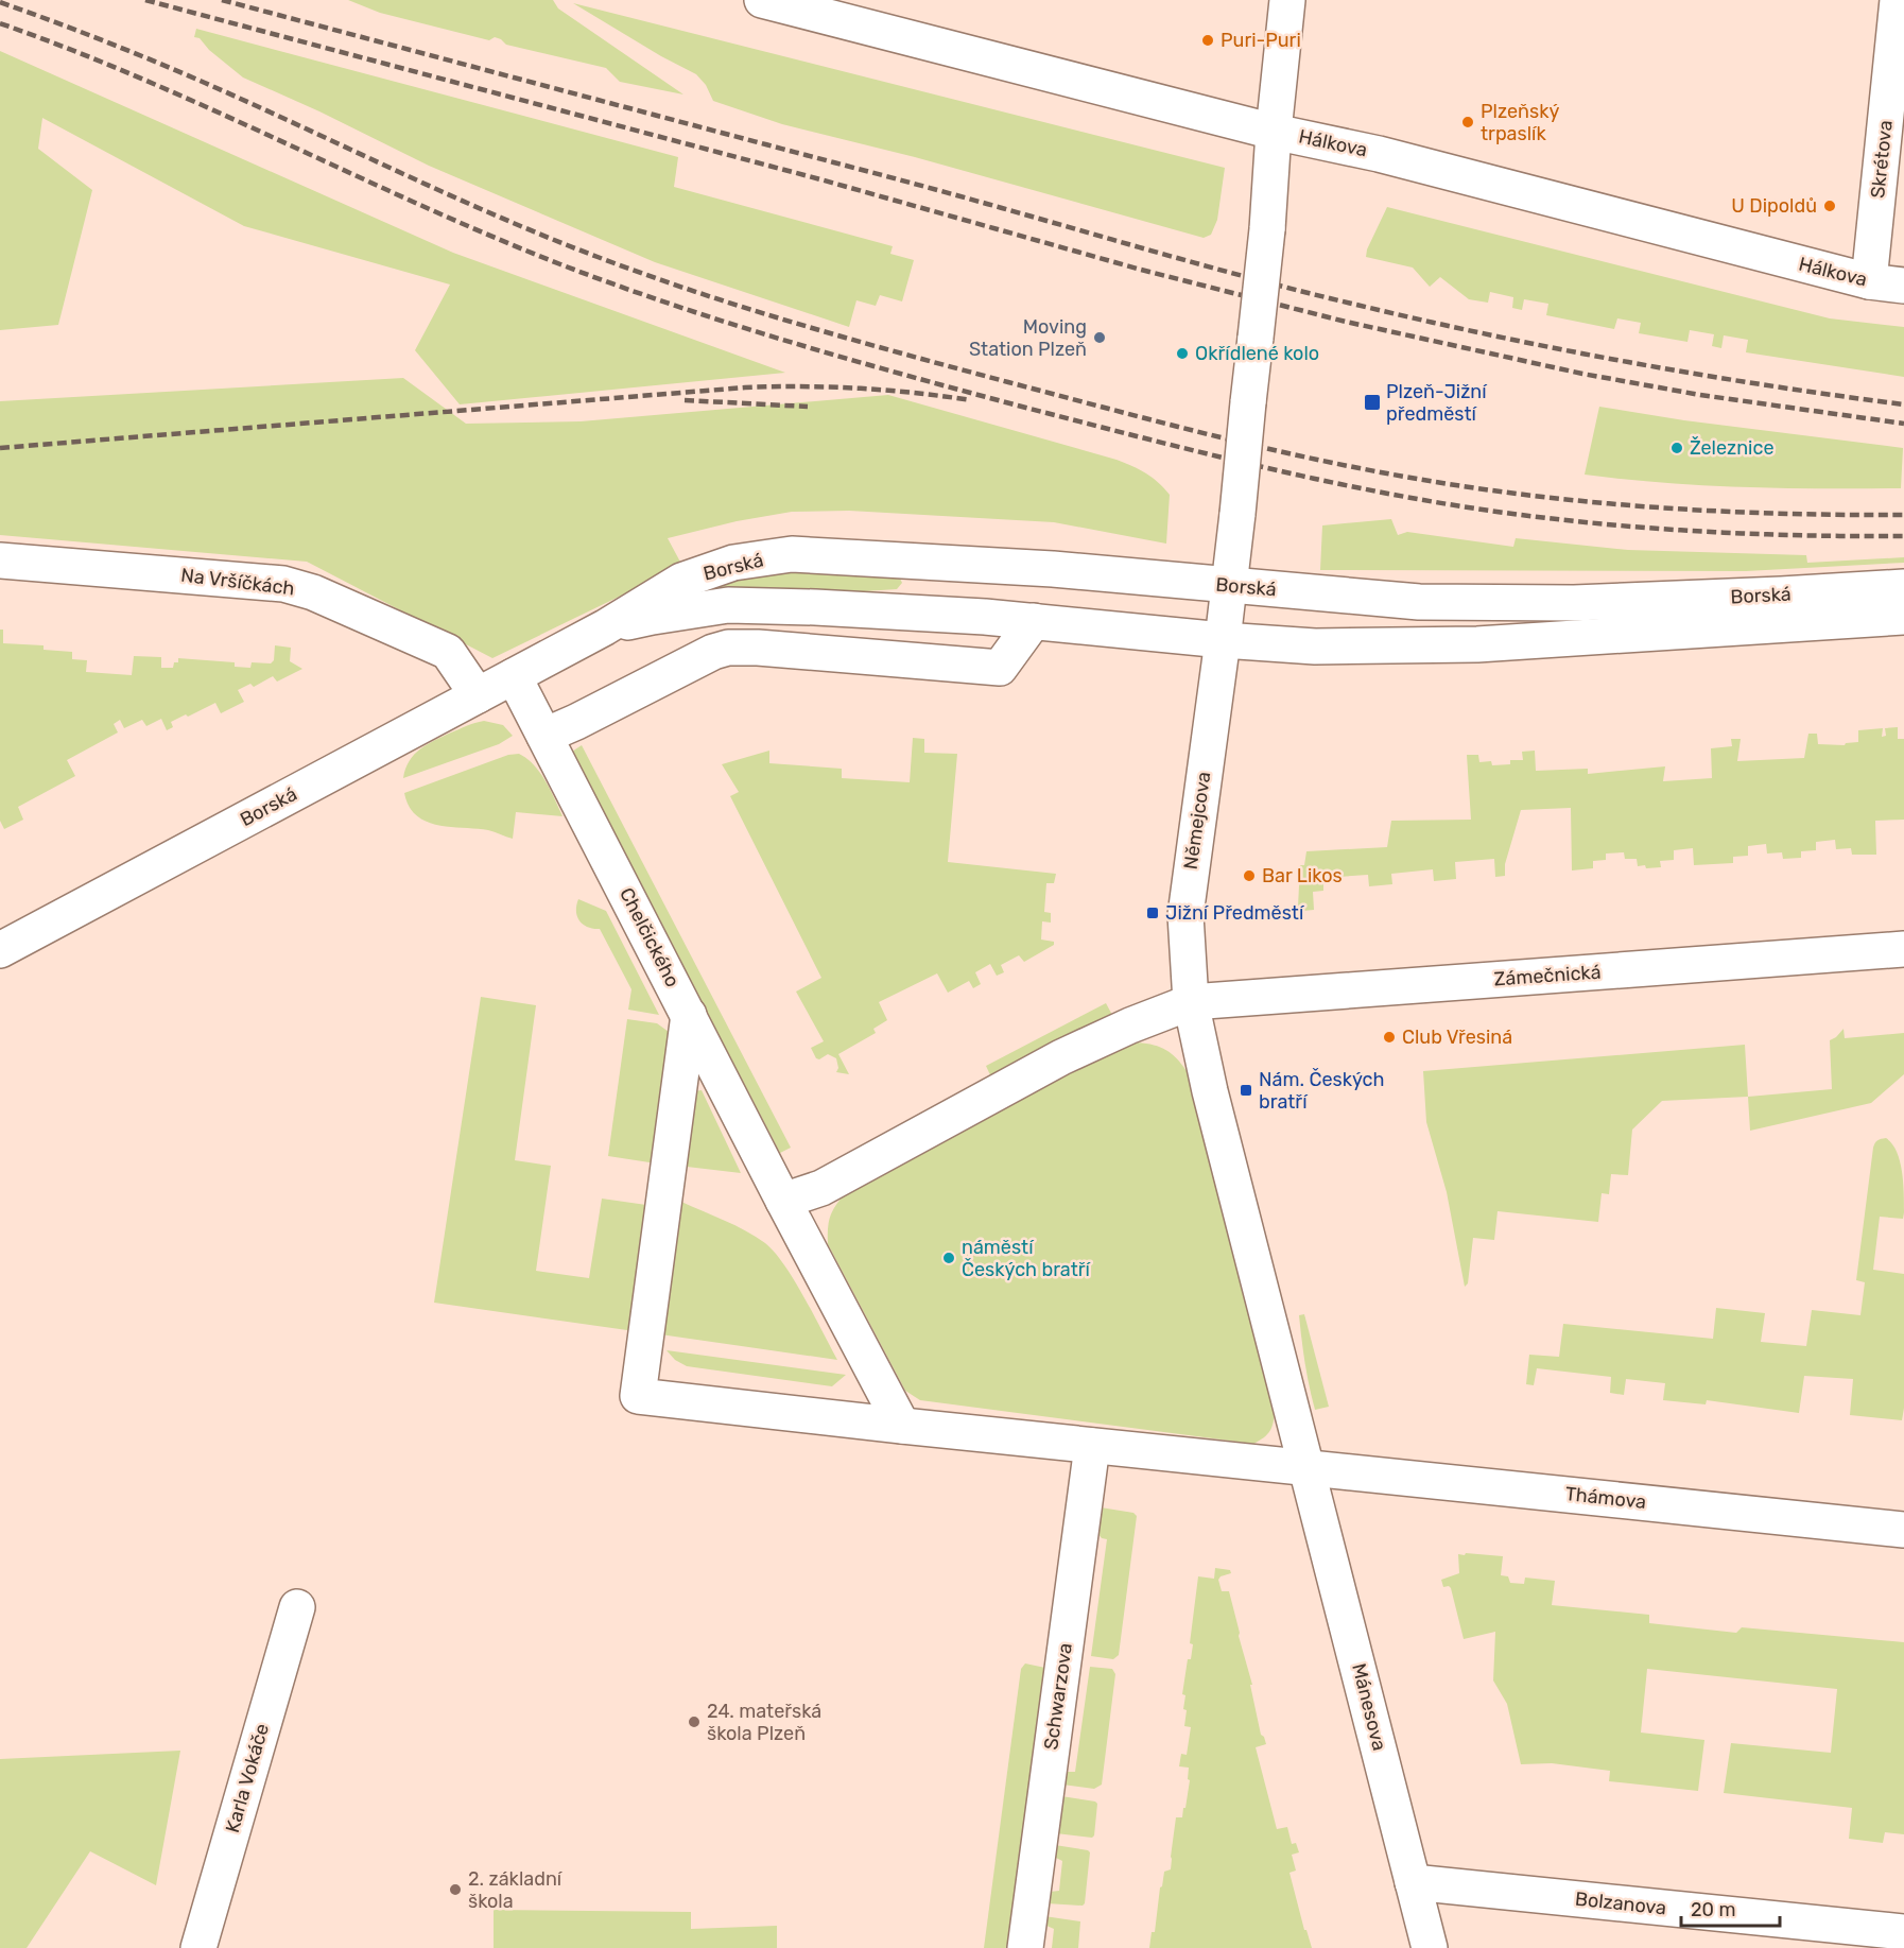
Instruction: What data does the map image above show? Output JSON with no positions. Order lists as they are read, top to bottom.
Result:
{
  "streets": {
    "street": [
      "Hálkova",
      "Skrétova",
      "Borská",
      "Na Vršíčkách",
      "Němejcova",
      "Chelčického",
      "Zámečnická",
      "Thámova",
      "Schwarzova",
      "Mánesova",
      "Karla Vokáče",
      "Bolzanova"
    ]
  },
  "crossings": [
    ["Hálkova", "Skrétova"],
    ["Hálkova", "Němejcova"],
    ["Borská", "Na Vršíčkách"],
    ["Borská", "Němejcova"],
    ["Borská", "Chelčického"],
    ["Němejcova", "Zámečnická"],
    ["Thámova", "Mánesova"],
    ["Mánesova", "Bolzanova"]
  ],
  "places": {
    "other": [
      "Puri-Puri",
      "Plzeňský trpaslík",
      "U Dipoldů",
      "Moving Station Plzeň",
      "Okřídlené kolo",
      "Železnice",
      "Bar Likos",
      "Club Vřesiná",
      "náměstí Českých bratří",
      "24. mateřská škola Plzeň",
      "2. základní škola"
    ],
    "transit": ["Plzeň-Jižní předměstí", "Jižní Předměstí", "Nám. Českých bratří"]
  },
  "scale_bar": "20 m"
}
